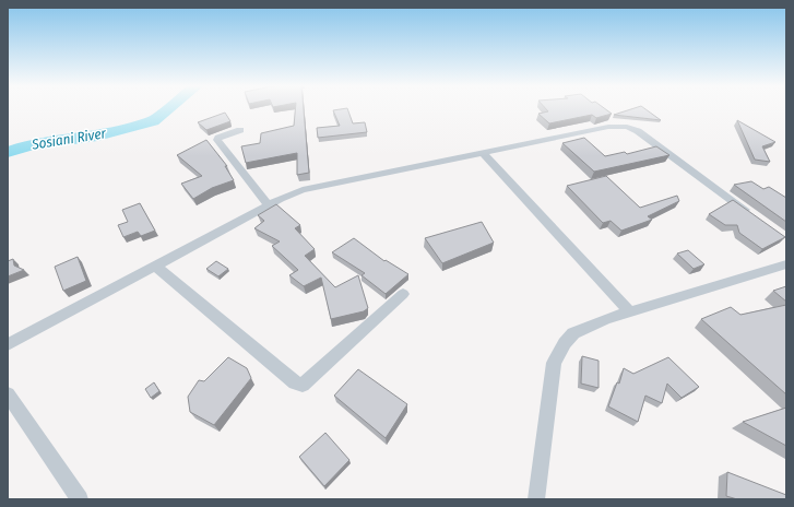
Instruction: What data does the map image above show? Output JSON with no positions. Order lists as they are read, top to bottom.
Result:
{
  "water": ["Sosiani River"]
}
